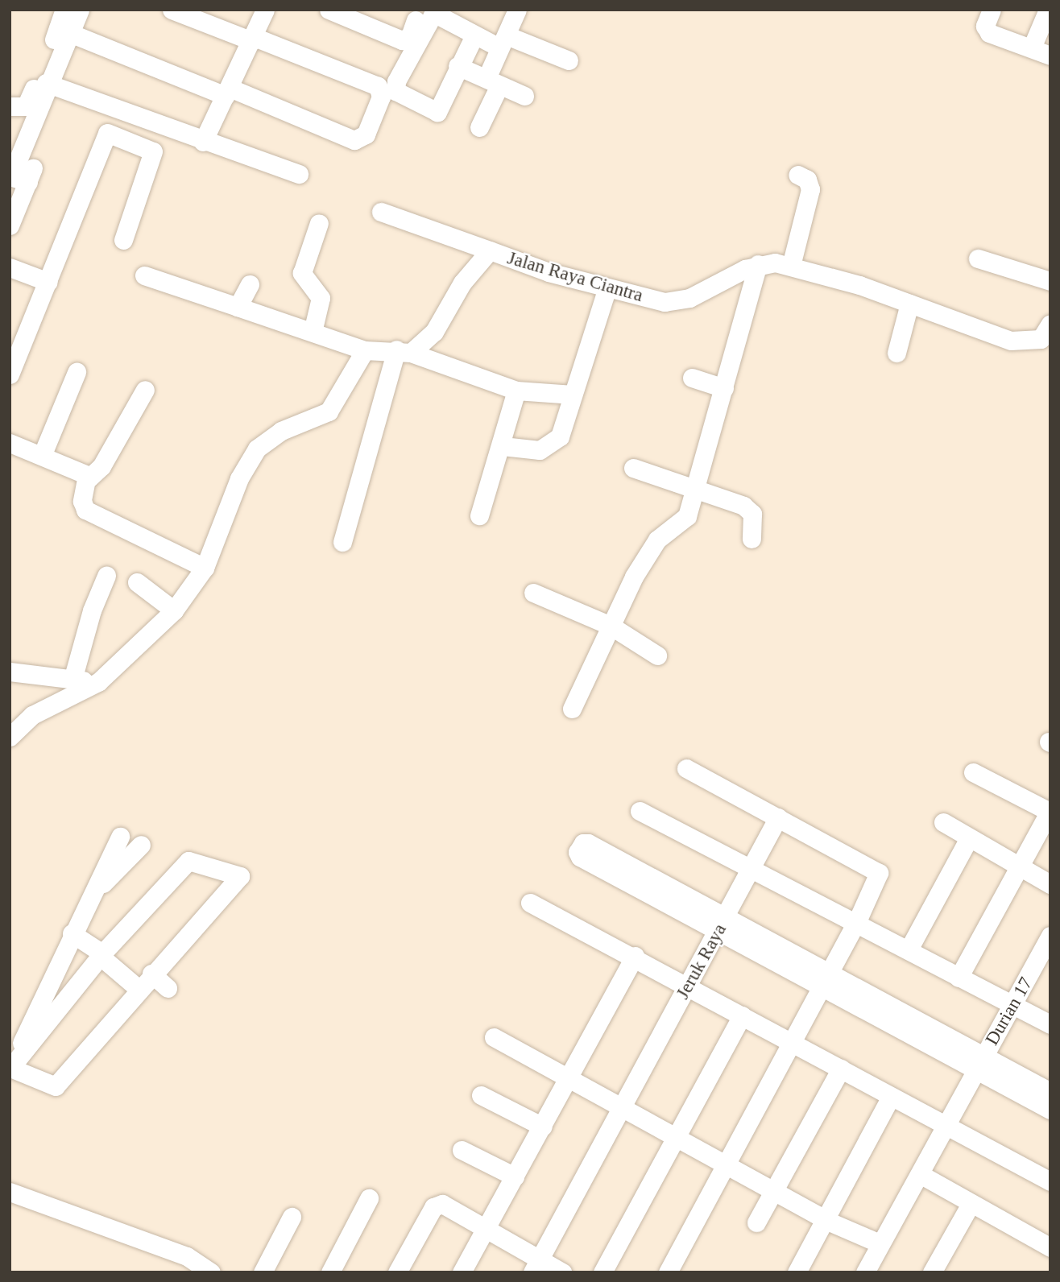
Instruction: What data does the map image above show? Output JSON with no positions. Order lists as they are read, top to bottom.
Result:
{
  "streets": {
    "street": ["Jalan Raya Ciantra", "Jeruk Raya", "Durian 17"]
  }
}
